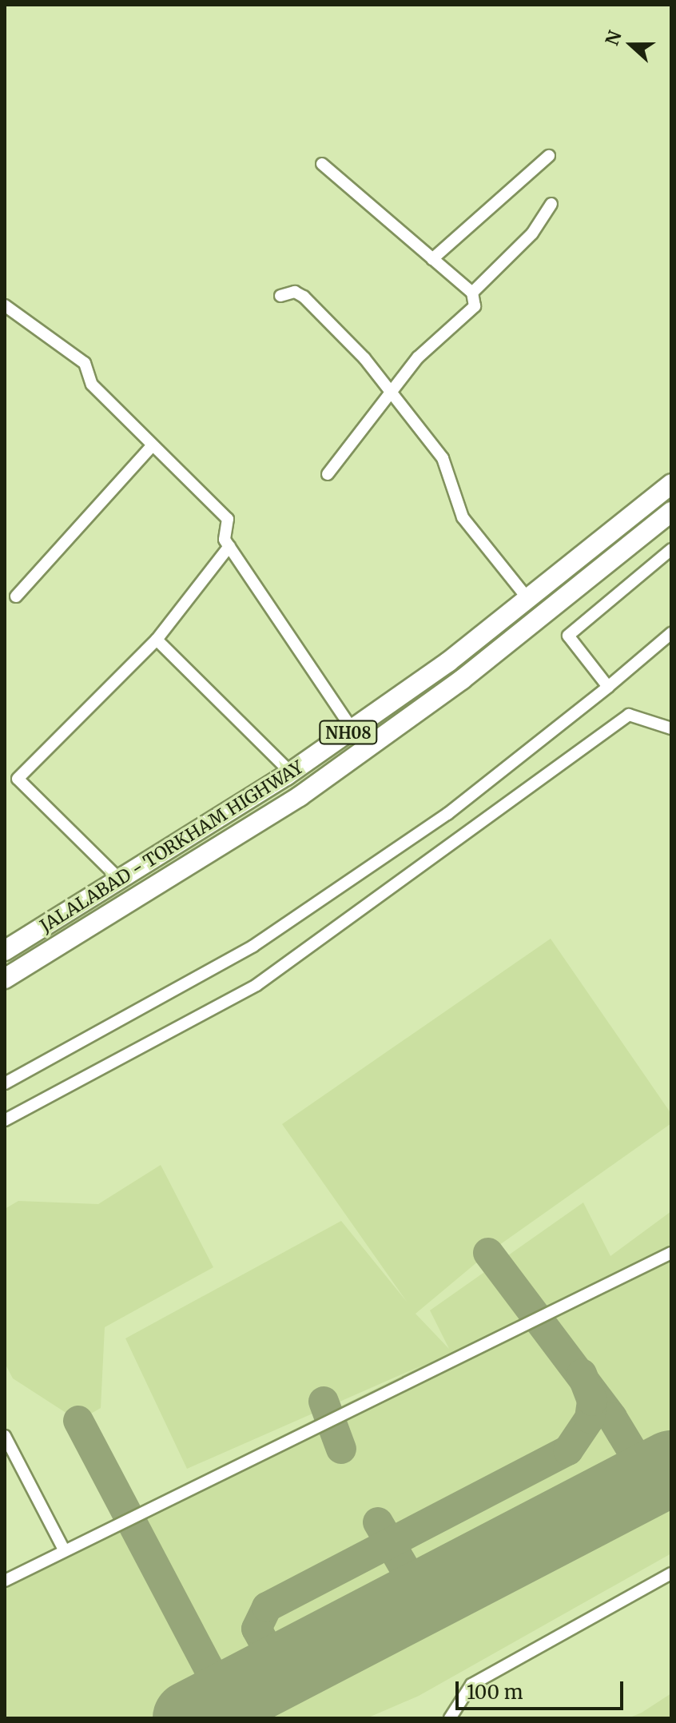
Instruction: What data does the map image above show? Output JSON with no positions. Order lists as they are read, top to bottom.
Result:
{
  "streets": {
    "highway": ["NH08", "JALALABAD - TORKHAM HIGHWAY"]
  },
  "scale_bar": "100 m",
  "north": "left"
}
